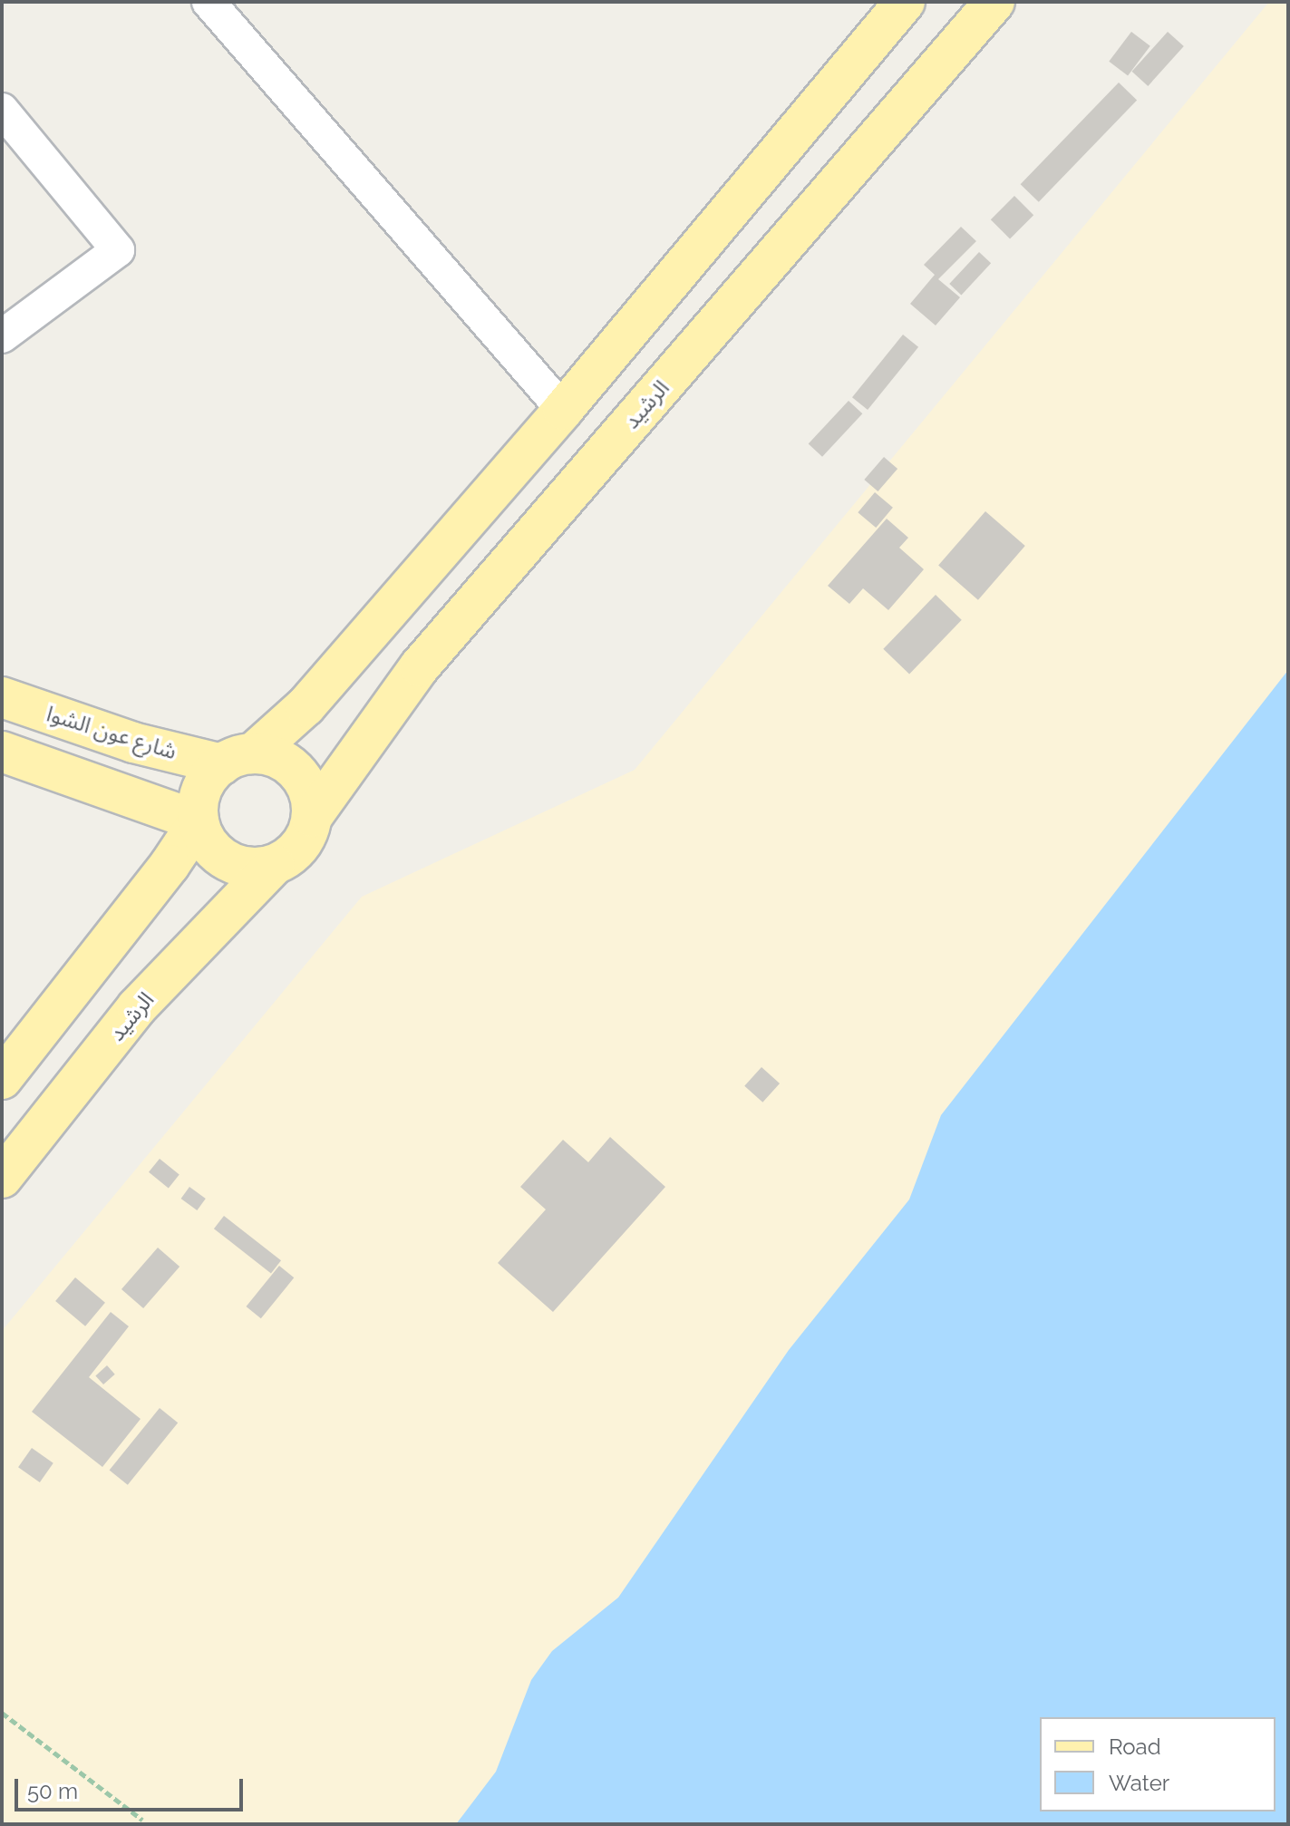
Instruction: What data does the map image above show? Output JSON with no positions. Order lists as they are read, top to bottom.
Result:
{
  "streets": {
    "main road": ["الرشيد", "شارع عون الشوا"]
  },
  "crossings": [
    ["الرشيد", "شارع عون الشوا"]
  ],
  "legend": ["Road", "Water"],
  "scale_bar": "50 m"
}
